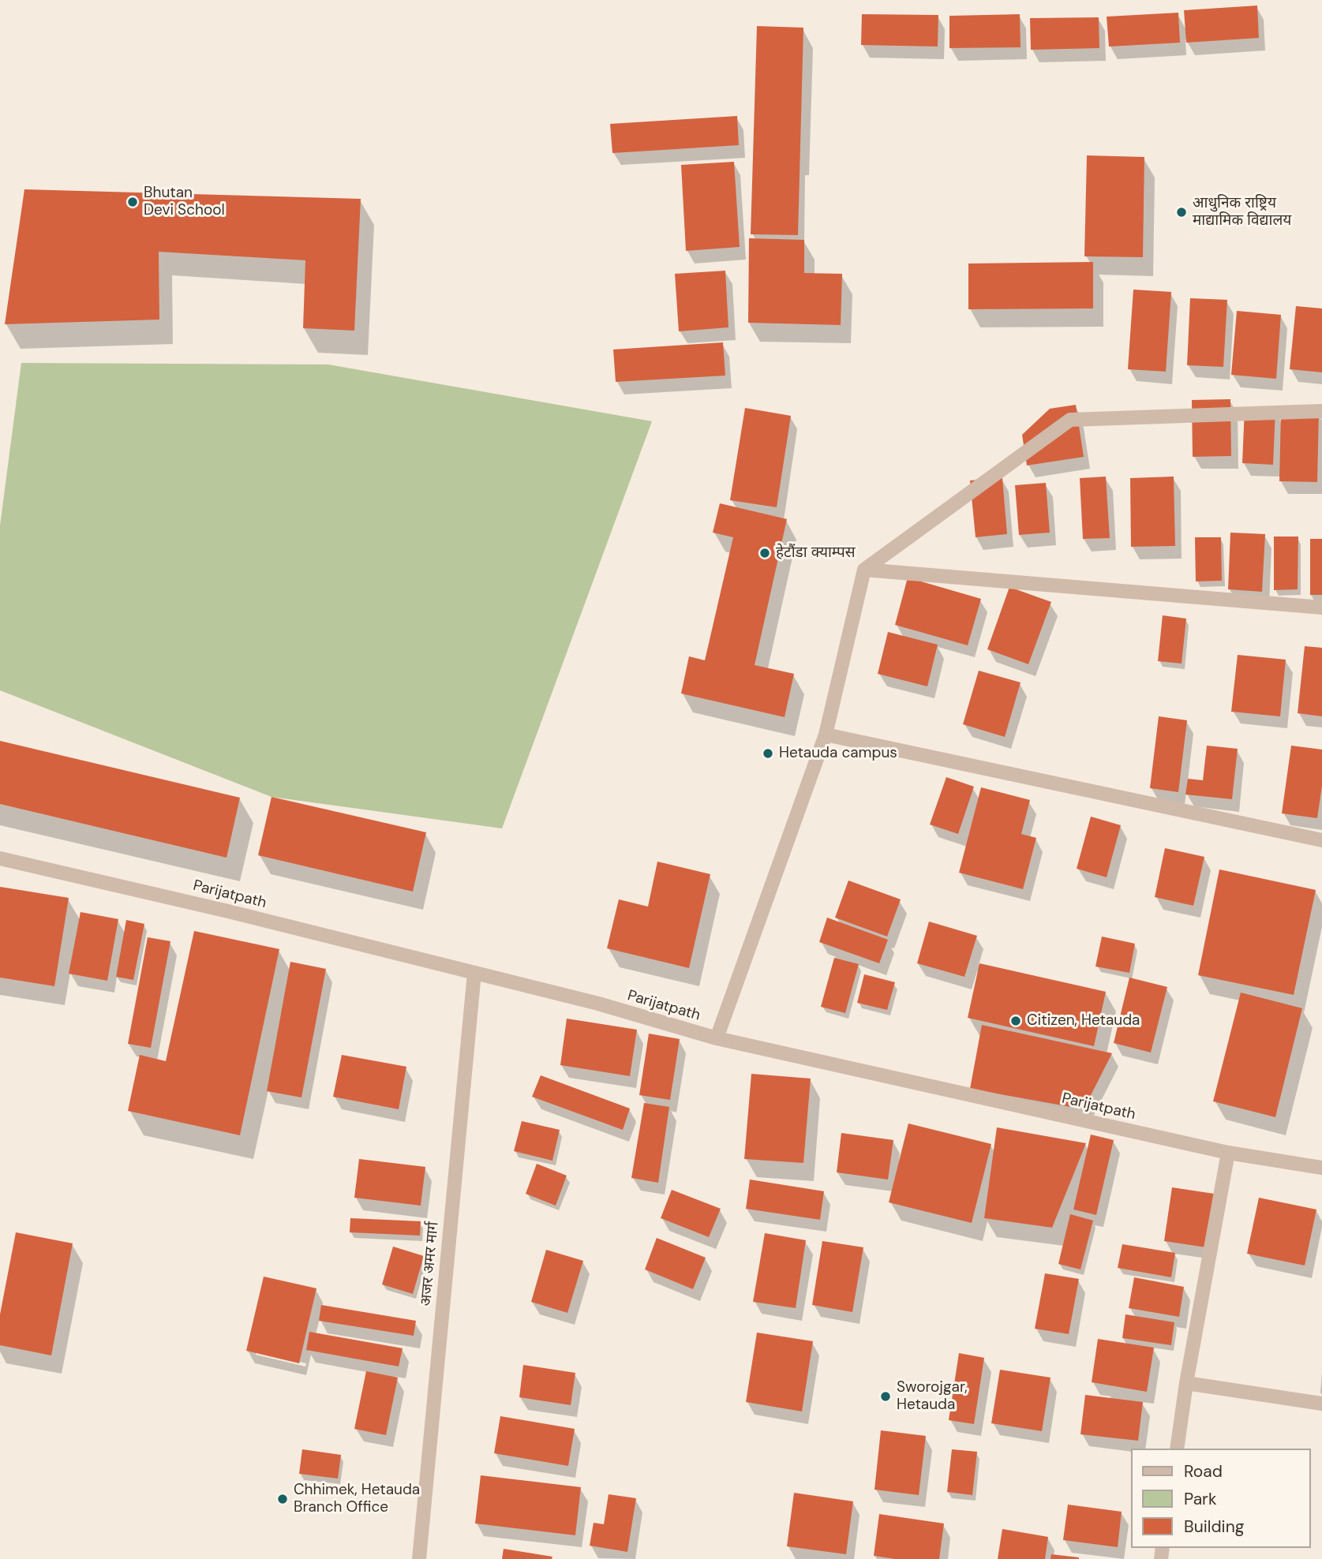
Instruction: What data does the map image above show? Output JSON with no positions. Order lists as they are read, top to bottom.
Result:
{
  "streets": {
    "street": ["Parijatpath", "अजर अमर मार्ग"]
  },
  "crossings": [
    ["Parijatpath", "अजर अमर मार्ग"]
  ],
  "places": [
    "Bhutan Devi School",
    "आधुनिक राष्ट्रिय माद्यामिक विद्यालय",
    "हेटौंडा क्याम्पस",
    "Hetauda campus",
    "Citizen, Hetauda",
    "Sworojgar, Hetauda",
    "Chhimek, Hetauda Branch Office"
  ],
  "legend": ["Road", "Park", "Building"]
}
